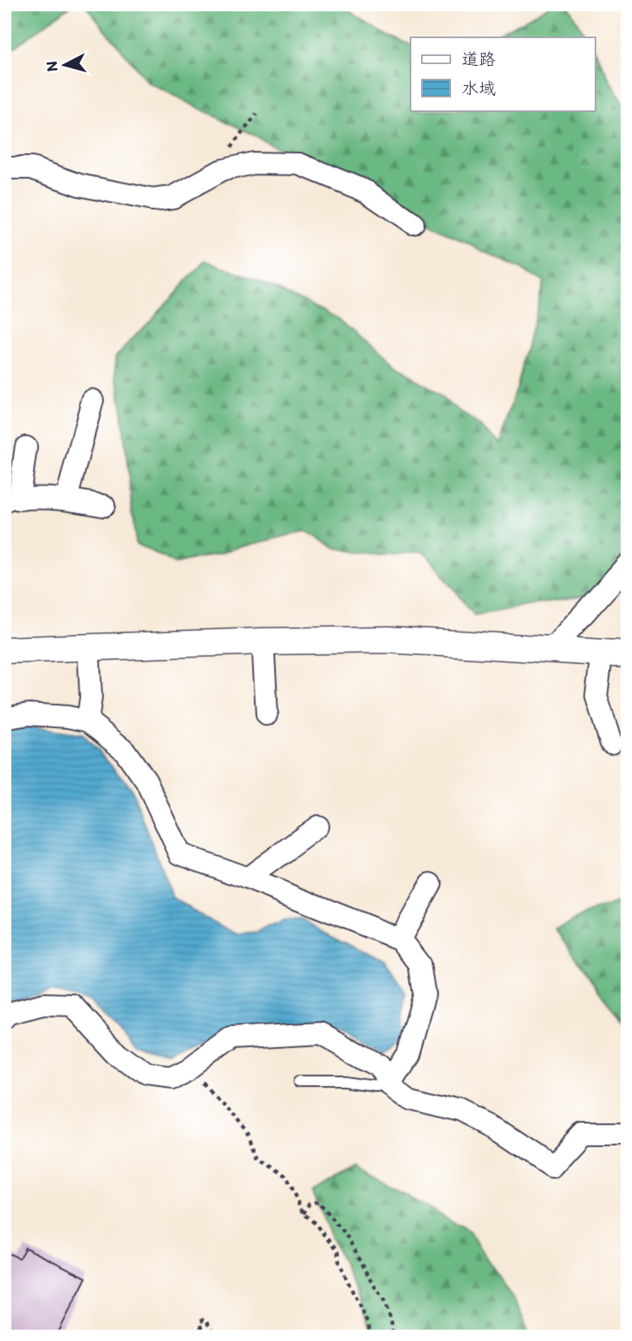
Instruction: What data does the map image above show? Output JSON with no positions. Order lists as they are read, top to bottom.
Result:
{
  "legend": ["道路", "水域"],
  "north": "left"
}
